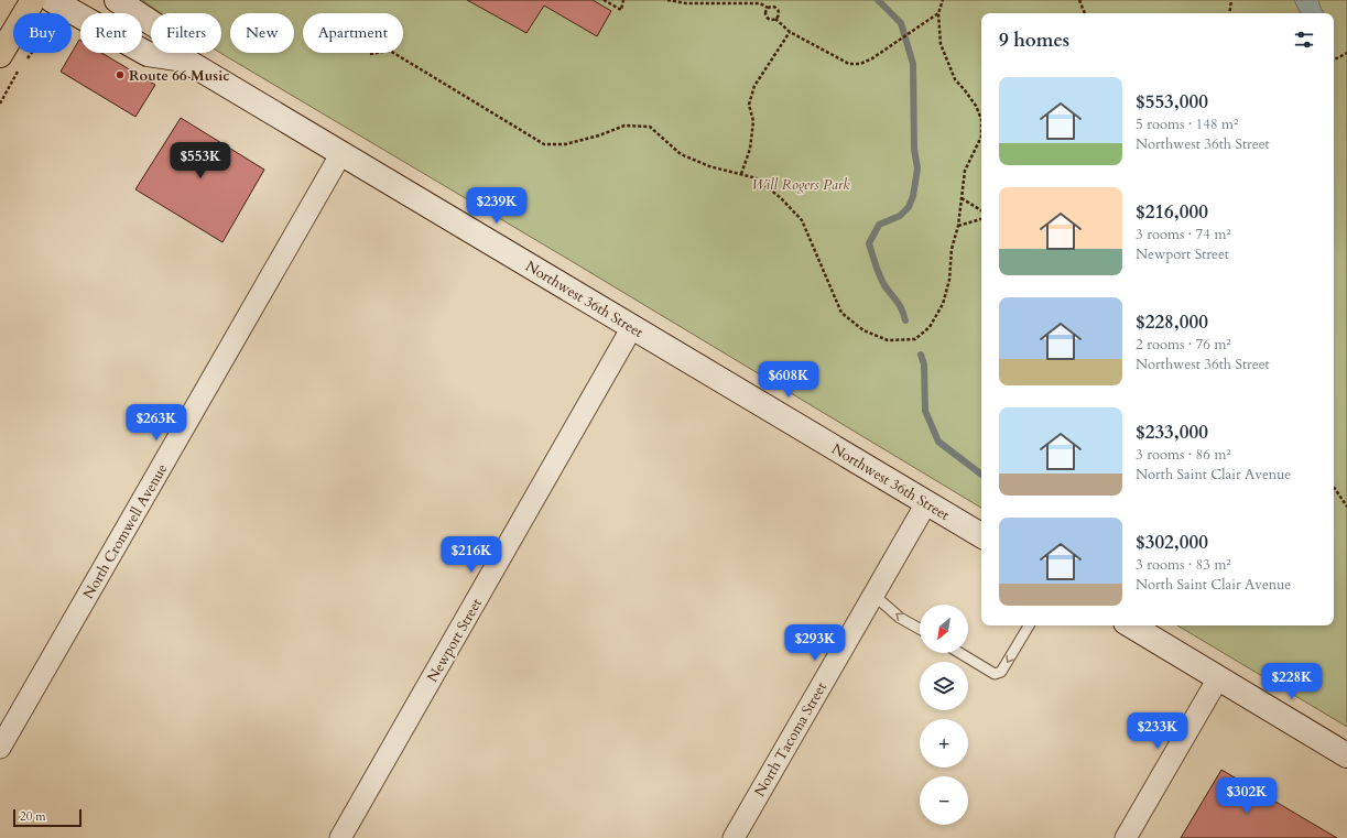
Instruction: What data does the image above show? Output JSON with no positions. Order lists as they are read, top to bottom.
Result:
{
  "streets": {
    "main road": ["Northwest 36th Street"],
    "street": ["North Cromwell Avenue", "Newport Street", "North Tacoma Street"]
  },
  "crossings": [
    ["Northwest 36th Street", "North Cromwell Avenue"],
    ["Northwest 36th Street", "Newport Street"],
    ["Northwest 36th Street", "North Tacoma Street"]
  ],
  "parks": ["Will Rogers Park"],
  "places": ["Route 66 Music"],
  "scale_bar": "20 m",
  "north": "bottom left",
  "page": {
    "chip": [
      "Buy",
      "Rent",
      "Filters",
      "New",
      "Apartment"
    ],
    "heading": "9 homes",
    "list": [
      {
        "name": "$553,000",
        "note": "5 rooms · 148 m² · Northwest 36th Street"
      },
      {
        "name": "$216,000",
        "note": "3 rooms · 74 m² · Newport Street"
      },
      {
        "name": "$228,000",
        "note": "2 rooms · 76 m² · Northwest 36th Street"
      },
      {
        "name": "$233,000",
        "note": "3 rooms · 86 m² · North Saint Clair Avenue"
      },
      {
        "name": "$302,000",
        "note": "3 rooms · 83 m² · North Saint Clair Avenue"
      }
    ],
    "price": [
      "$553K",
      "$239K",
      "$608K",
      "$263K",
      "$216K",
      "$293K",
      "$228K",
      "$233K",
      "$302K"
    ],
    "map_buttons": ["+", "−"],
    "scale": "20 m"
  }
}
